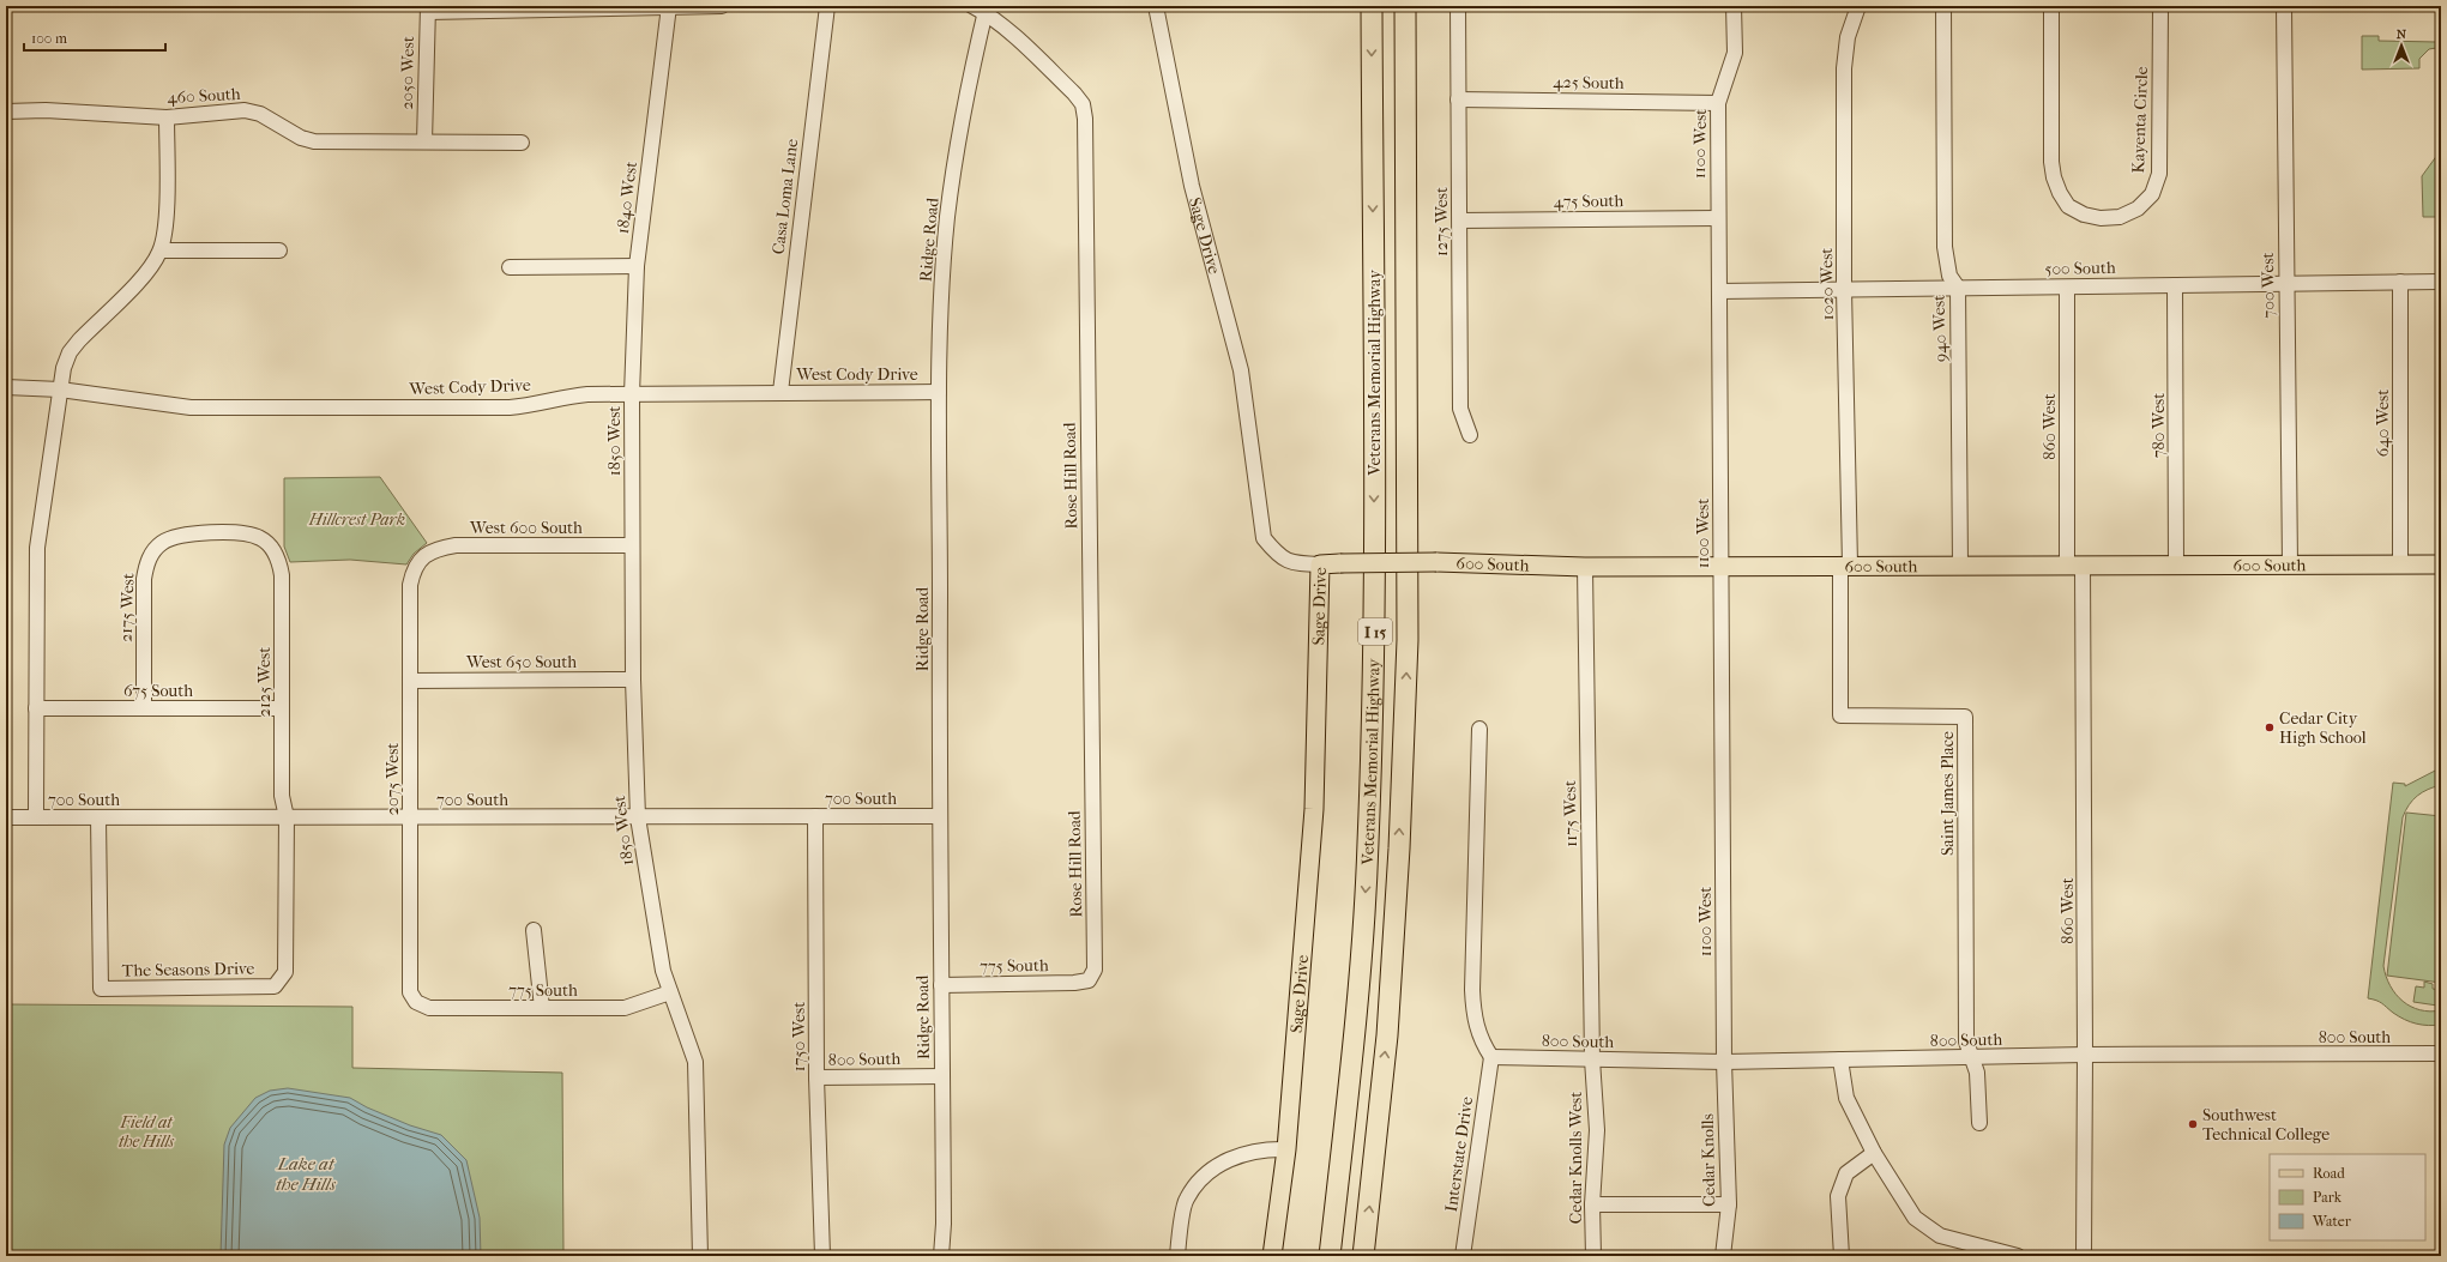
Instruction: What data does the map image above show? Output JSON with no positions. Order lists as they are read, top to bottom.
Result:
{
  "streets": {
    "highway": ["Veterans Memorial Highway", "I 15"],
    "main road": ["Sage Drive", "600 South"],
    "street": [
      "2050 West",
      "425 South",
      "460 South",
      "Kayenta Circle",
      "1100 West",
      "Casa Loma Lane",
      "1840 West",
      "475 South",
      "1275 West",
      "Ridge Road",
      "500 South",
      "1020 West",
      "700 West",
      "940 West",
      "West Cody Drive",
      "640 West",
      "780 West",
      "860 West",
      "1850 West",
      "Rose Hill Road",
      "West 600 South",
      "2175 West",
      "West 650 South",
      "2125 West",
      "675 South",
      "2075 West",
      "Saint James Place",
      "700 South",
      "1175 West",
      "775 South",
      "The Seasons Drive",
      "1750 West",
      "800 South",
      "Interstate Drive",
      "Cedar Knolls West",
      "Cedar Knolls"
    ]
  },
  "crossings": [
    ["2050 West", "460 South"],
    ["425 South", "1100 West"],
    ["425 South", "1275 West"],
    ["1100 West", "475 South"],
    ["1100 West", "500 South"],
    ["1100 West", "600 South"],
    ["1100 West", "800 South"],
    ["1100 West", "Cedar Knolls"],
    ["Casa Loma Lane", "West Cody Drive"],
    ["1840 West", "West Cody Drive"],
    ["1840 West", "1850 West"],
    ["475 South", "1275 West"],
    ["Sage Drive", "600 South"],
    ["Ridge Road", "West Cody Drive"],
    ["Ridge Road", "Rose Hill Road"],
    ["Ridge Road", "700 South"],
    ["Ridge Road", "775 South"],
    ["Ridge Road", "800 South"],
    ["500 South", "1020 West"],
    ["500 South", "700 West"],
    ["500 South", "940 West"],
    ["500 South", "640 West"],
    ["500 South", "780 West"],
    ["500 South", "860 West"],
    ["1020 West", "600 South"],
    ["1020 West", "Saint James Place"],
    ["700 West", "600 South"],
    ["940 West", "600 South"],
    ["West Cody Drive", "1850 West"],
    ["640 West", "600 South"],
    ["780 West", "600 South"],
    ["860 West", "600 South"],
    ["860 West", "800 South"],
    ["1850 West", "West 600 South"],
    ["1850 West", "West 650 South"],
    ["1850 West", "700 South"],
    ["1850 West", "775 South"],
    ["Rose Hill Road", "775 South"],
    ["West 600 South", "2075 West"],
    ["600 South", "Saint James Place"],
    ["600 South", "1175 West"],
    ["2175 West", "2125 West"],
    ["2175 West", "675 South"],
    ["West 650 South", "2075 West"],
    ["2125 West", "675 South"],
    ["2125 West", "700 South"],
    ["2125 West", "The Seasons Drive"],
    ["2075 West", "700 South"],
    ["2075 West", "775 South"],
    ["Saint James Place", "800 South"],
    ["700 South", "The Seasons Drive"],
    ["700 South", "1750 West"],
    ["1175 West", "800 South"],
    ["1175 West", "Cedar Knolls West"],
    ["1750 West", "800 South"],
    ["800 South", "Interstate Drive"],
    ["800 South", "Cedar Knolls West"],
    ["800 South", "Cedar Knolls"]
  ],
  "water": ["Lake at the Hills"],
  "parks": ["Hillcrest Park", "Field at the Hills"],
  "places": ["Cedar City High School", "Southwest Technical College"],
  "legend": ["Road", "Park", "Water"],
  "scale_bar": "100 m",
  "north": "top"
}
